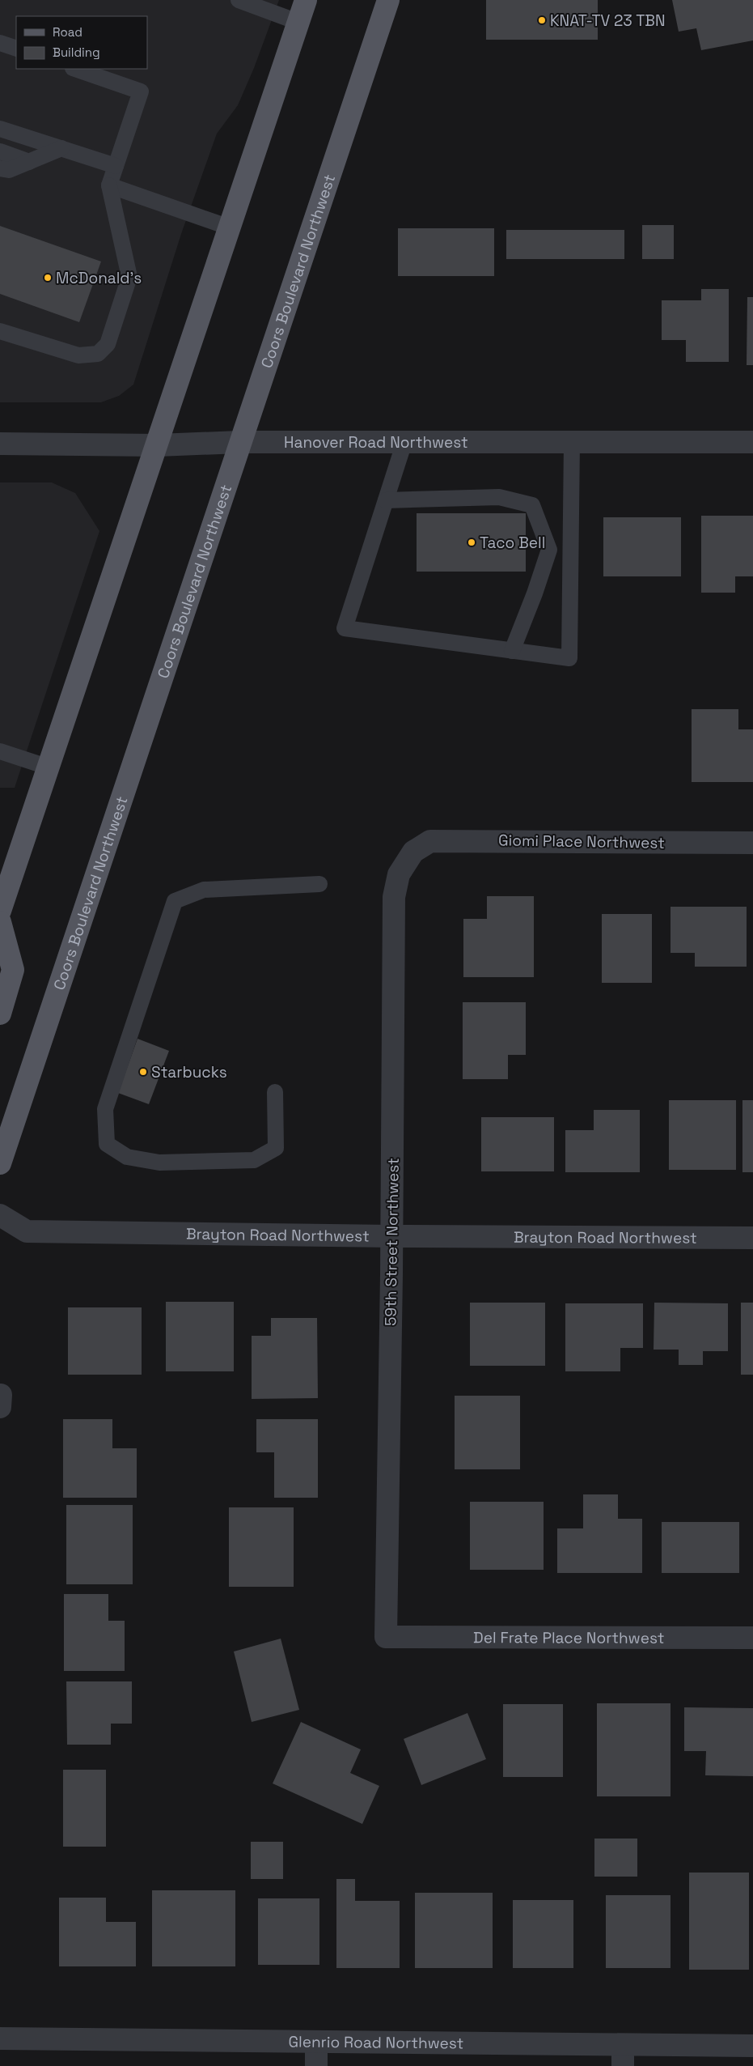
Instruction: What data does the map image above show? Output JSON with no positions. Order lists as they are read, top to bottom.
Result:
{
  "streets": {
    "main road": ["Coors Boulevard Northwest"],
    "street": [
      "Hanover Road Northwest",
      "Giomi Place Northwest",
      "Brayton Road Northwest",
      "59th Street Northwest",
      "Del Frate Place Northwest",
      "Glenrio Road Northwest"
    ]
  },
  "crossings": [
    ["Coors Boulevard Northwest", "Hanover Road Northwest"],
    ["Giomi Place Northwest", "59th Street Northwest"],
    ["Brayton Road Northwest", "59th Street Northwest"],
    ["59th Street Northwest", "Del Frate Place Northwest"]
  ],
  "places": [
    "KNAT-TV 23 TBN",
    "McDonald's",
    "Taco Bell",
    "Starbucks"
  ],
  "legend": ["Road", "Building"]
}
